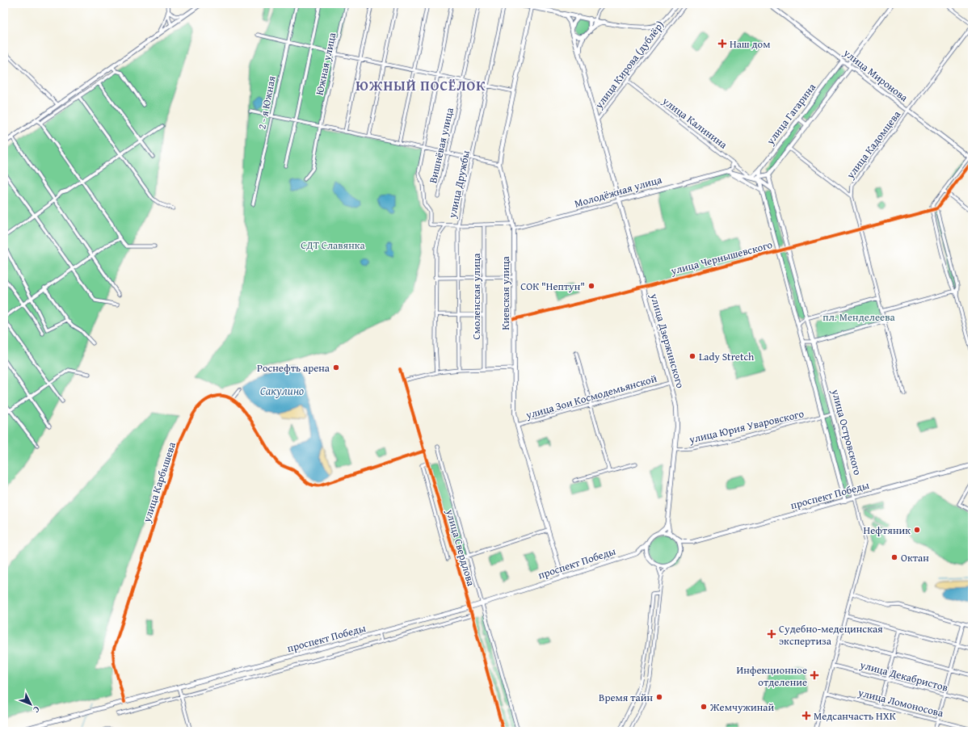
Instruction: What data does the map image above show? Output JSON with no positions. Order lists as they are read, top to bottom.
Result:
{
  "streets": {
    "main road": [
      "улица Миронова",
      "улица Гагарина",
      "Молодёжная улица",
      "Киевская улица",
      "улица Дзержинского",
      "улица Островского",
      "проспект Победы"
    ],
    "street": [
      "Южная улица",
      "улица Кирова (дублёр)",
      "2 - я Южная",
      "улица Калинина",
      "улица Кадомцева",
      "Вишнёвая улица",
      "улица Дружбы",
      "улица Чернышевского",
      "Смоленская улица",
      "улица Зои Космодемьянской",
      "улица Юрия Уваровского",
      "улица Карбышева",
      "улица Свердлова",
      "улица Декабристов",
      "улица Ломоносова"
    ]
  },
  "crossings": [
    ["улица Кирова (дублёр)", "улица Калинина"],
    ["улица Кирова (дублёр)", "улица Дзержинского"],
    ["улица Миронова", "улица Гагарина"],
    ["улица Миронова", "улица Кадомцева"],
    ["улица Гагарина", "улица Калинина"],
    ["улица Гагарина", "улица Островского"],
    ["Молодёжная улица", "Киевская улица"],
    ["Молодёжная улица", "улица Дзержинского"],
    ["улица Чернышевского", "Киевская улица"],
    ["улица Чернышевского", "улица Дзержинского"],
    ["улица Чернышевского", "улица Островского"],
    ["Киевская улица", "улица Зои Космодемьянской"],
    ["Киевская улица", "проспект Победы"],
    ["улица Дзержинского", "улица Зои Космодемьянской"],
    ["улица Дзержинского", "улица Юрия Уваровского"],
    ["улица Дзержинского", "проспект Победы"],
    ["улица Юрия Уваровского", "улица Островского"],
    ["улица Островского", "проспект Победы"],
    ["улица Островского", "улица Декабристов"],
    ["улица Островского", "улица Ломоносова"],
    ["улица Карбышева", "проспект Победы"],
    ["проспект Победы", "улица Свердлова"]
  ],
  "districts": ["ЮЖНЫЙ ПОСЁЛОК"],
  "water": ["Сакулино"],
  "parks": ["СДТ Славянка", "пл. Менделеева"],
  "places": {
    "health": [
      "Наш дом",
      "Судебно-медецинская экспертиза",
      "Инфекционное отделение",
      "Медсанчасть НХК"
    ],
    "other": [
      "СОК \"Нептун\"",
      "Lady Stretch",
      "Роснефть арена",
      "Нефтяник",
      "Октан",
      "Время тайн",
      "Жемчужинай"
    ]
  },
  "north": "bottom right"
}
